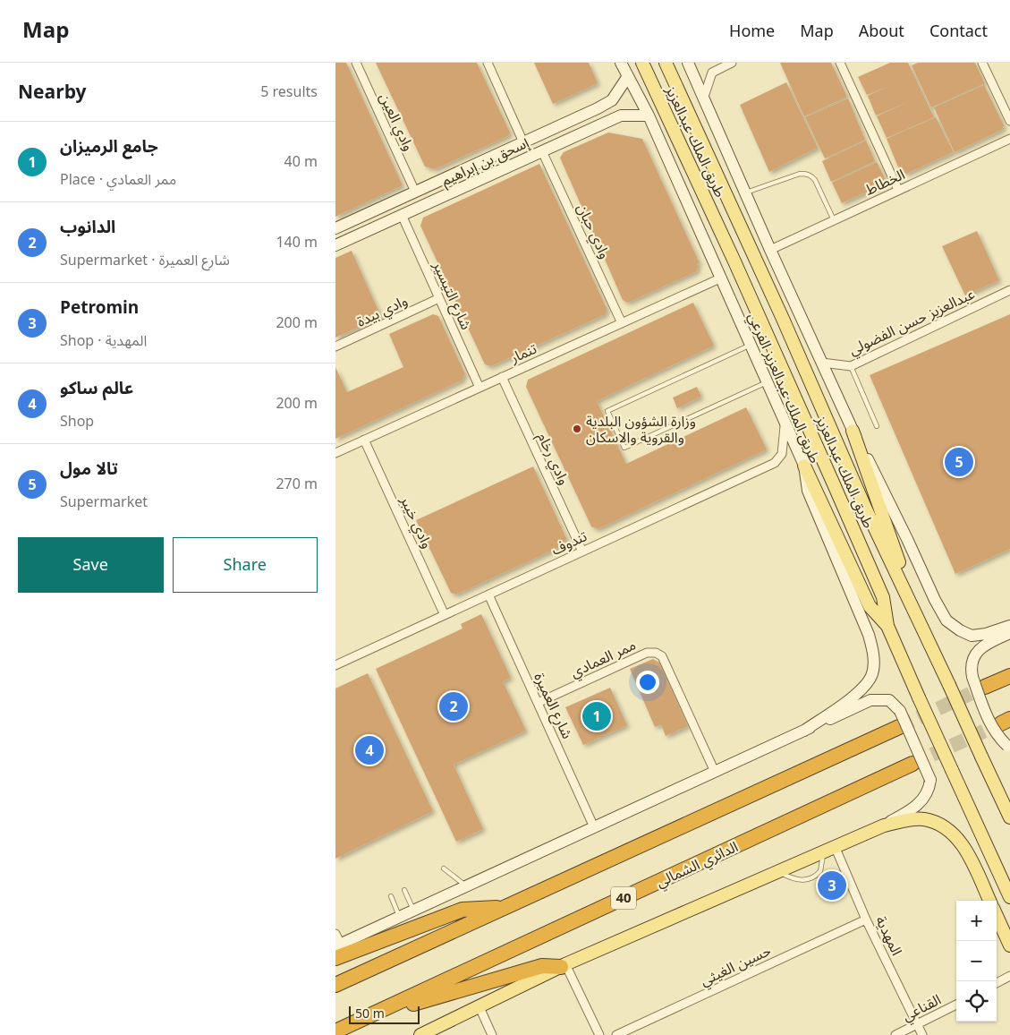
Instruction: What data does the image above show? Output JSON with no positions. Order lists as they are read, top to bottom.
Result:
{
  "streets": {
    "highway": ["الدائري الشمالي", "40"],
    "main road": ["طريق الملك عبدالعزيز"],
    "street": [
      "وادي العين",
      "إسحق بن إبراهيم",
      "الخطاط",
      "وادي حبان",
      "شارع التيسير",
      "وادي بيدة",
      "عبدالعزيز حسن الفضولي",
      "تنمار",
      "طريق الملك عبدالعزيز الفرعي",
      "وادي رخام",
      "وادي خيبر",
      "تندوف",
      "ممر العمادي",
      "شارع العميرة",
      "المهدية",
      "حسين الغيثي",
      "القناعي"
    ]
  },
  "crossings": [
    ["وادي العين", "إسحق بن إبراهيم"],
    ["إسحق بن إبراهيم", "وادي حبان"],
    ["إسحق بن إبراهيم", "شارع التيسير"],
    ["إسحق بن إبراهيم", "طريق الملك عبدالعزيز الفرعي"],
    ["وادي حبان", "تنمار"],
    ["شارع التيسير", "وادي بيدة"],
    ["شارع التيسير", "تنمار"],
    ["تنمار", "طريق الملك عبدالعزيز الفرعي"],
    ["تنمار", "وادي رخام"],
    ["تنمار", "وادي خيبر"],
    ["طريق الملك عبدالعزيز الفرعي", "تندوف"],
    ["وادي رخام", "تندوف"],
    ["وادي خيبر", "تندوف"],
    ["تندوف", "شارع العميرة"],
    ["ممر العمادي", "شارع العميرة"],
    ["المهدية", "حسين الغيثي"],
    ["المهدية", "القناعي"]
  ],
  "places": ["وزارة الشؤون البلدية والقروية والاسكان"],
  "scale_bar": "50 m",
  "page": {
    "header": "Map",
    "nav": [
      "Home",
      "Map",
      "About",
      "Contact"
    ],
    "heading": ["Nearby", "5 results"],
    "list": [
      {
        "mark": "1",
        "name": "جامع الرميزان",
        "note": "Place · ممر العمادي",
        "value": "40 m"
      },
      {
        "mark": "2",
        "name": "الدانوب",
        "note": "Supermarket · شارع العميرة",
        "value": "140 m"
      },
      {
        "mark": "3",
        "name": "Petromin",
        "note": "Shop · المهدية",
        "value": "200 m"
      },
      {
        "mark": "4",
        "name": "عالم ساكو",
        "note": "Shop",
        "value": "200 m"
      },
      {
        "mark": "5",
        "name": "تالا مول",
        "note": "Supermarket",
        "value": "270 m"
      }
    ],
    "pins": [
      "5",
      "2",
      "1",
      "4",
      "3"
    ],
    "buttons": ["Save", "Share"],
    "map_buttons": ["+", "−"],
    "scale": "50 m"
  }
}
